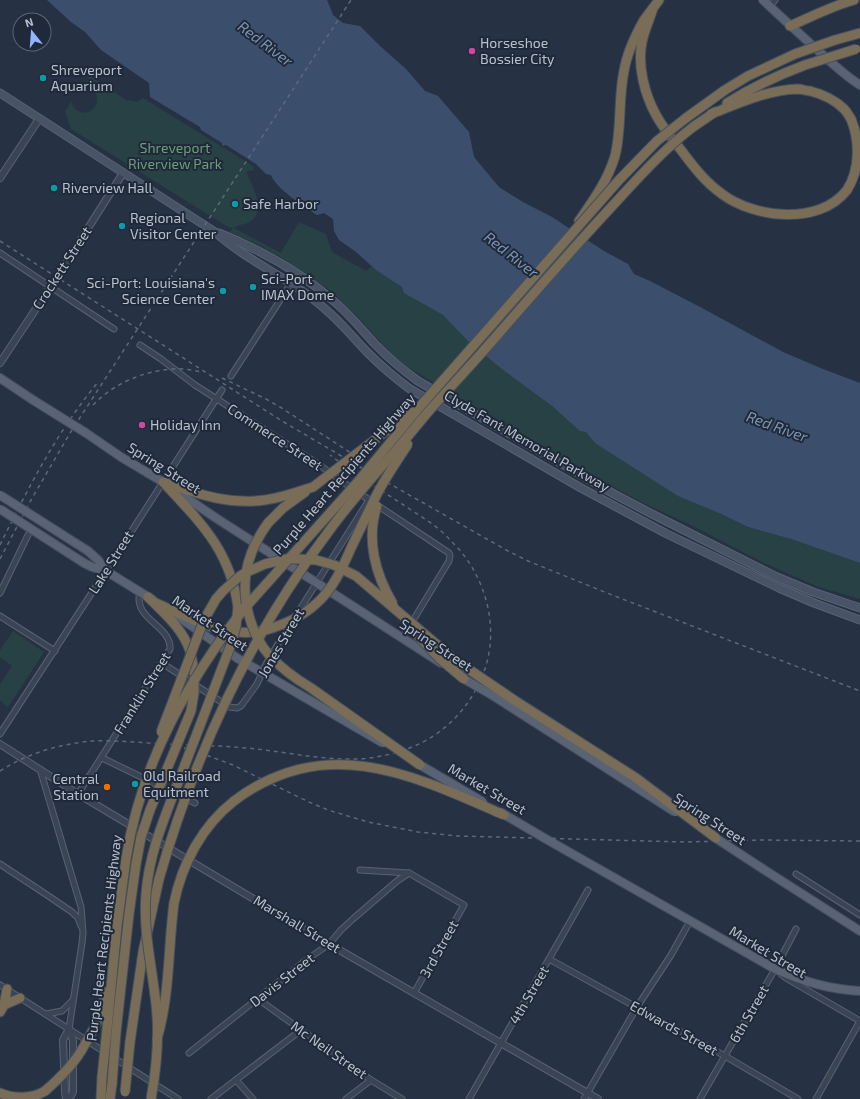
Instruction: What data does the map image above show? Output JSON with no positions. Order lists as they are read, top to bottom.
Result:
{
  "streets": {
    "highway": ["Purple Heart Recipients Highway"],
    "main road": ["Clyde Fant Memorial Parkway", "Spring Street", "Market Street"],
    "street": [
      "Crockett Street",
      "Commerce Street",
      "Lake Street",
      "Jones Street",
      "Franklin Street",
      "Marshall Street",
      "3rd Street",
      "Davis Street",
      "4th Street",
      "6th Street",
      "Edwards Street",
      "Mc Neil Street"
    ]
  },
  "crossings": [
    ["Crockett Street", "Clyde Fant Memorial Parkway"],
    ["Commerce Street", "Lake Street"],
    ["Commerce Street", "Jones Street"],
    ["Spring Street", "Lake Street"],
    ["Spring Street", "Jones Street"],
    ["Lake Street", "Market Street"],
    ["Market Street", "Franklin Street"],
    ["Market Street", "6th Street"],
    ["Jones Street", "Franklin Street"],
    ["Franklin Street", "Marshall Street"],
    ["Marshall Street", "3rd Street"],
    ["Marshall Street", "Davis Street"],
    ["Marshall Street", "4th Street"],
    ["3rd Street", "Davis Street"],
    ["Davis Street", "Mc Neil Street"],
    ["4th Street", "Edwards Street"],
    ["6th Street", "Edwards Street"]
  ],
  "water": ["Red River"],
  "parks": ["Shreveport Riverview Park"],
  "places": [
    "Horseshoe Bossier City",
    "Shreveport Aquarium",
    "Riverview Hall",
    "Safe Harbor",
    "Regional Visitor Center",
    "Sci-Port IMAX Dome",
    "Sci-Port: Louisiana's Science Center",
    "Holiday Inn",
    "Old Railroad Equitment",
    "Central Station"
  ],
  "north": "top"
}
